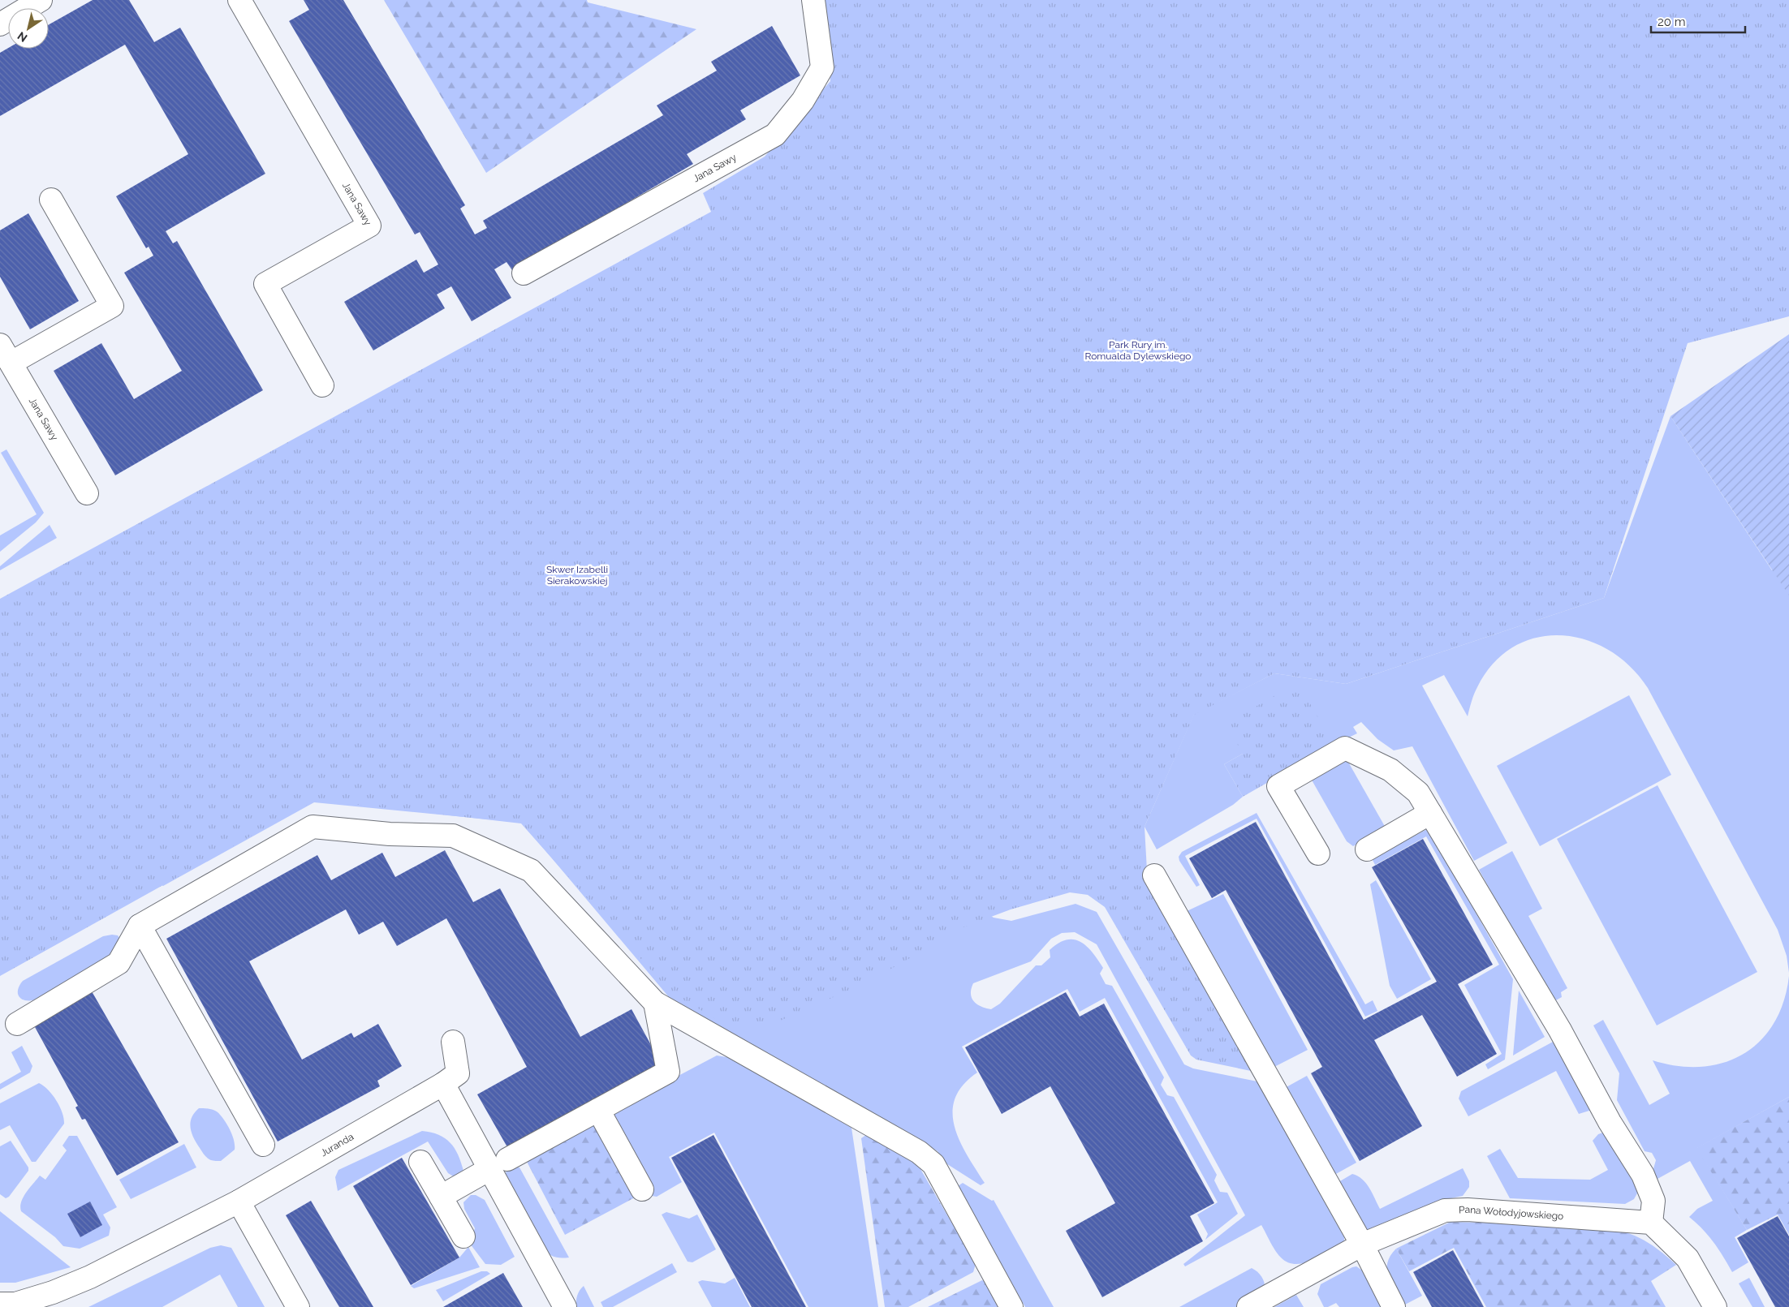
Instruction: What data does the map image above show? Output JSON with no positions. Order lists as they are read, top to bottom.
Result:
{
  "streets": {
    "street": ["Jana Sawy", "Juranda", "Pana Wołodyjowskiego"]
  },
  "parks": ["Park Rury im. Romualda Dylewskiego", "Skwer Izabelli Sierakowskiej"],
  "scale_bar": "20 m",
  "north": "bottom left"
}
